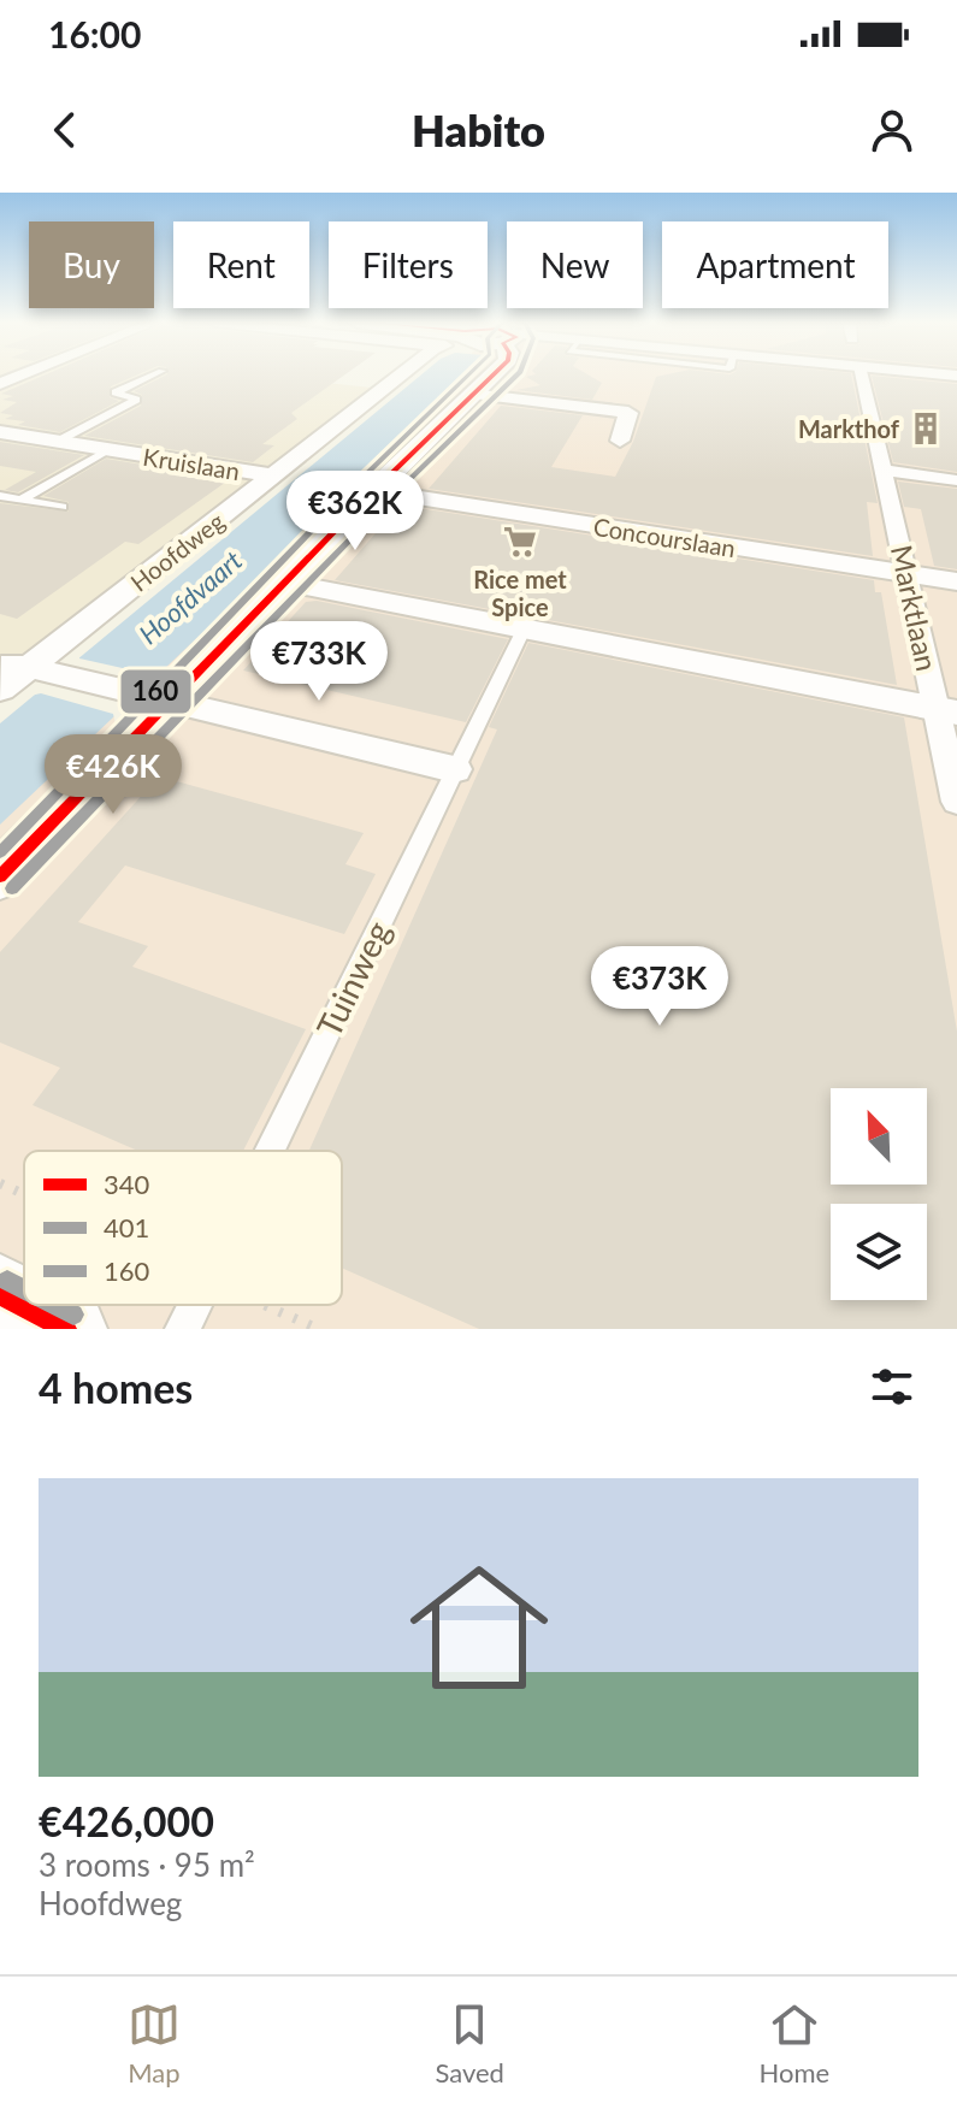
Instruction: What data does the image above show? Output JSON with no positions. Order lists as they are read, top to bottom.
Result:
{
  "streets": {
    "street": [
      "Kruislaan",
      "Concourslaan",
      "Hoofdweg",
      "Marktlaan"
    ],
    "lane": ["Tuinweg"]
  },
  "crossings": [
    ["Kruislaan", "Hoofdweg"],
    ["Concourslaan", "Marktlaan"]
  ],
  "water": ["Hoofdvaart"],
  "places": {
    "building": ["Markthof"],
    "supermarket": ["Rice met Spice"]
  },
  "lines": ["transit line 340", "transit line 401", "transit line 160"],
  "legend": ["340", "401", "160"],
  "north": "top left",
  "page": {
    "status": "16:00",
    "header": "Habito",
    "chip": [
      "Buy",
      "Rent",
      "Filters",
      "New",
      "Apartment"
    ],
    "price": [
      "€362K",
      "€733K",
      "€426K",
      "€373K"
    ],
    "heading": "4 homes",
    "list": [
      {
        "name": "€426,000",
        "note": "3 rooms · 95 m² · Hoofdweg"
      }
    ],
    "tabs": ["Map", "Saved", "Home"]
  }
}
